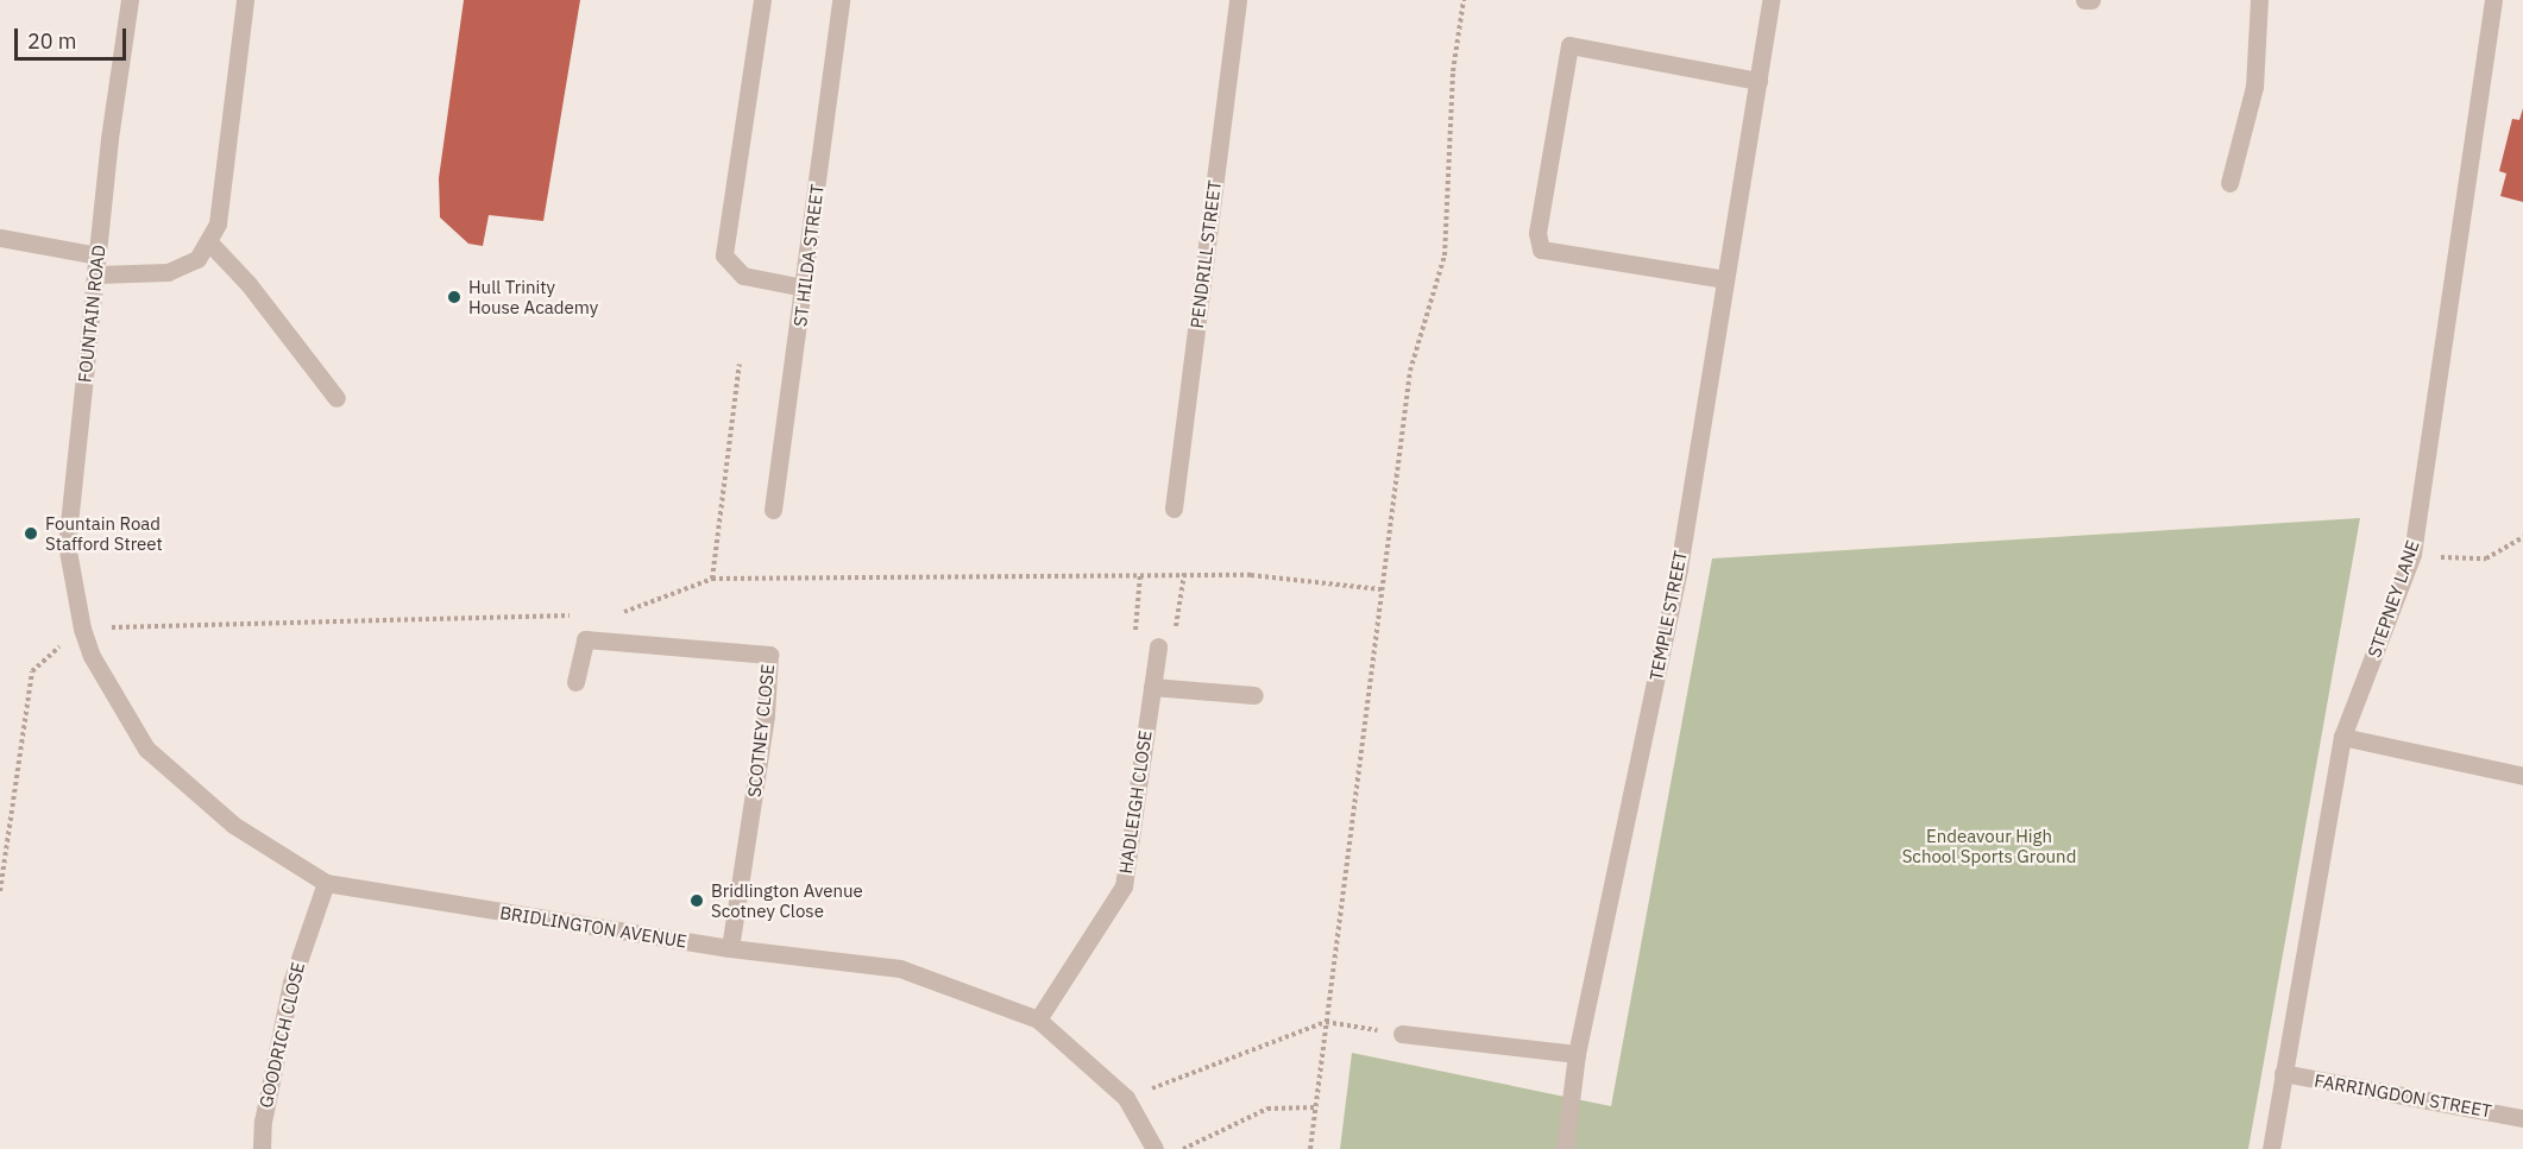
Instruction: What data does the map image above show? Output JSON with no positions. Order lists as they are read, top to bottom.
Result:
{
  "streets": {
    "street": [
      "PENDRILL STREET",
      "ST HILDA STREET",
      "FOUNTAIN ROAD",
      "STEPNEY LANE",
      "TEMPLE STREET",
      "SCOTNEY CLOSE",
      "HADLEIGH CLOSE",
      "BRIDLINGTON AVENUE",
      "GOODRICH CLOSE",
      "FARRINGDON STREET"
    ]
  },
  "crossings": [
    ["FOUNTAIN ROAD", "BRIDLINGTON AVENUE"],
    ["STEPNEY LANE", "FARRINGDON STREET"],
    ["SCOTNEY CLOSE", "BRIDLINGTON AVENUE"],
    ["HADLEIGH CLOSE", "BRIDLINGTON AVENUE"],
    ["BRIDLINGTON AVENUE", "GOODRICH CLOSE"]
  ],
  "parks": ["Endeavour High School Sports Ground"],
  "places": ["Hull Trinity House Academy", "Fountain Road Stafford Street", "Bridlington Avenue Scotney Close"],
  "scale_bar": "20 m"
}
